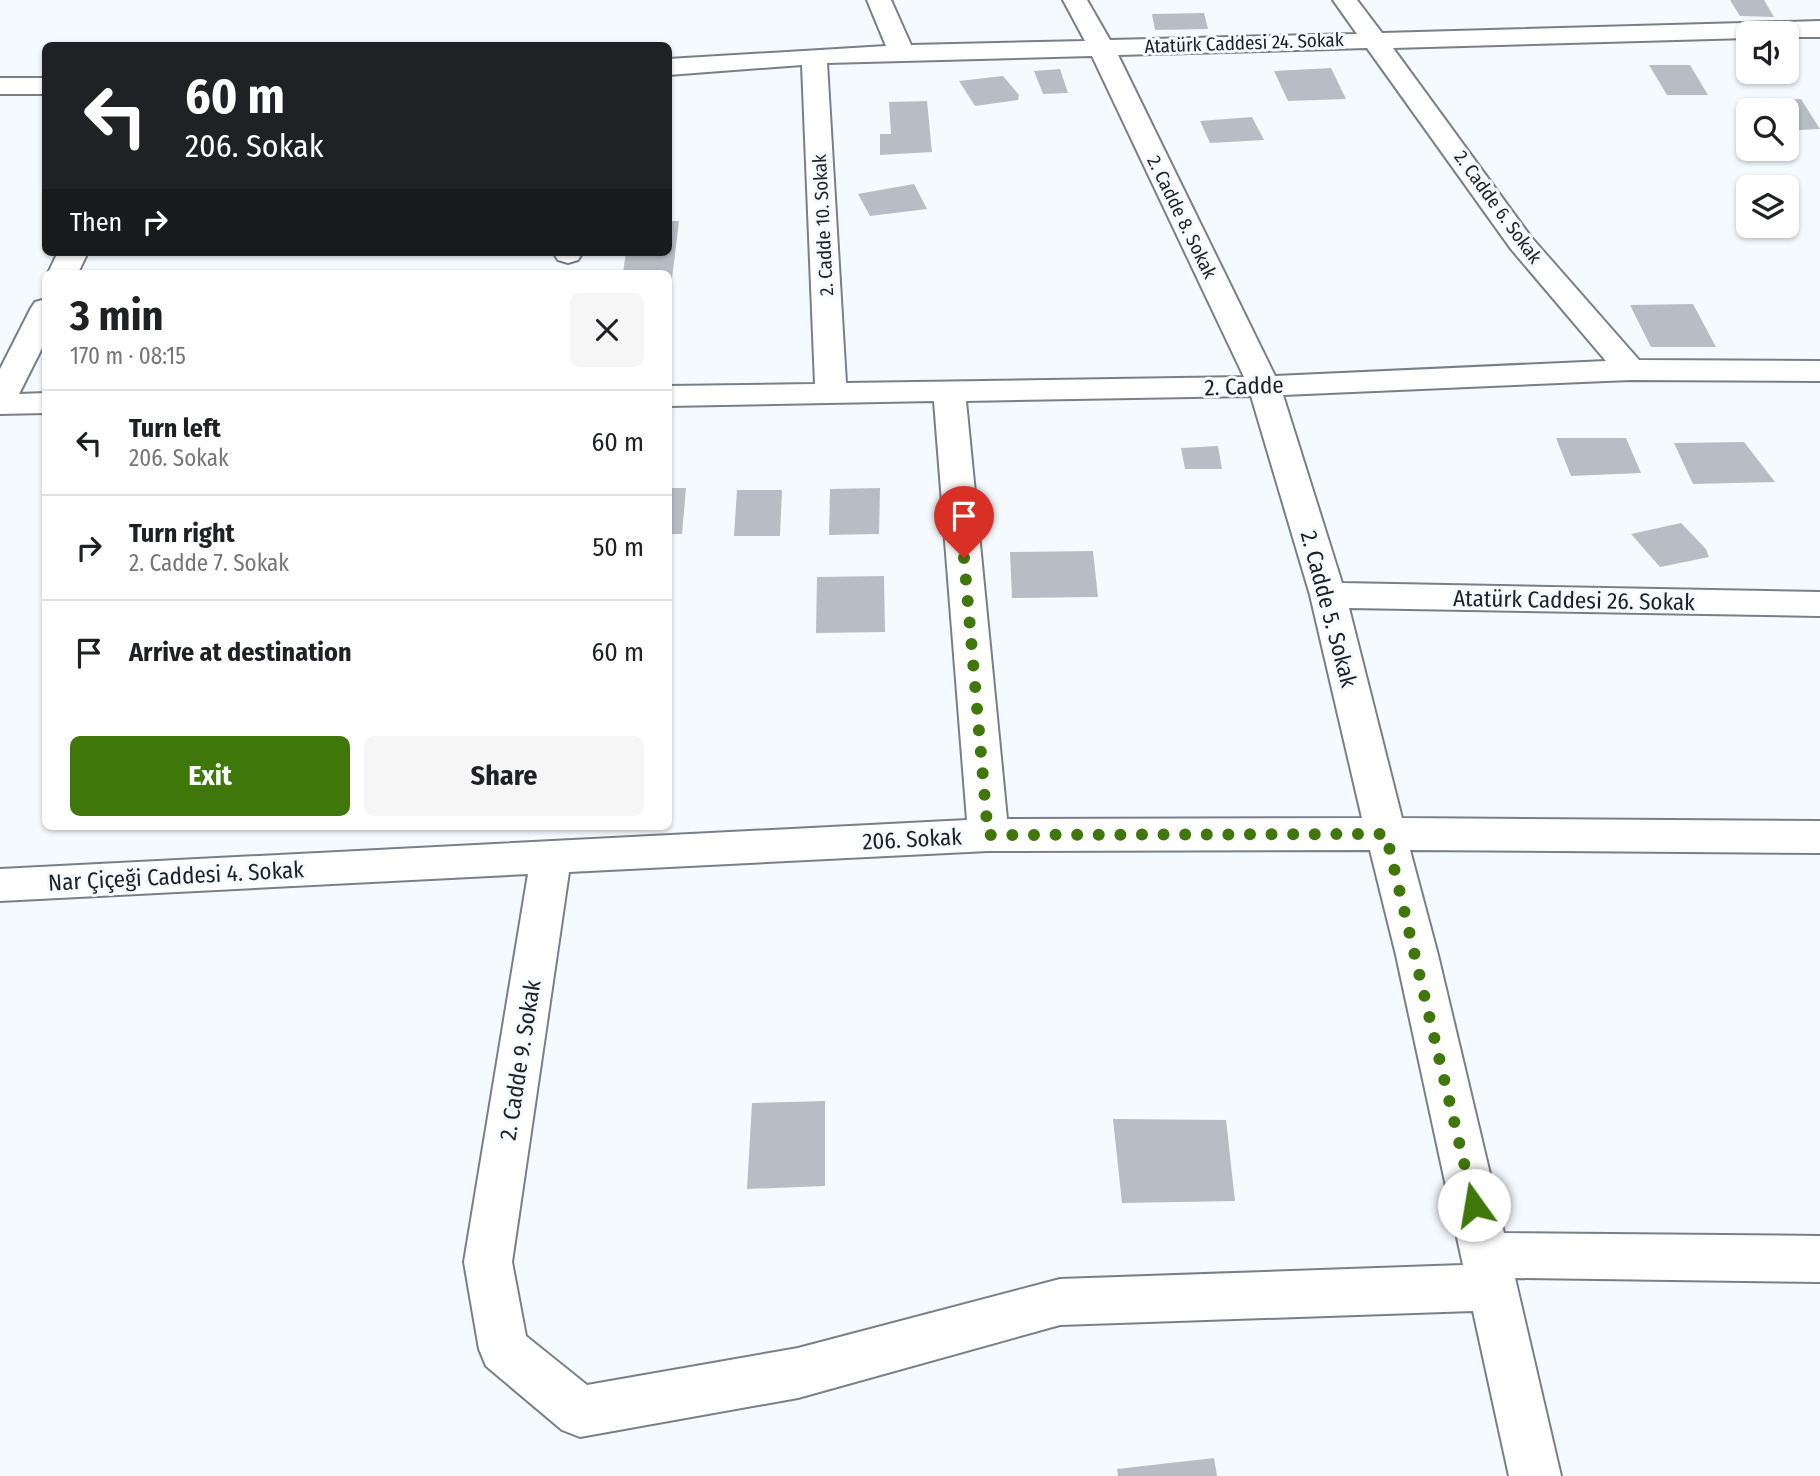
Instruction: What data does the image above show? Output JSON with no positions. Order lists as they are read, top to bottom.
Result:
{
  "streets": {
    "street": [
      "Atatürk Caddesi 24. Sokak",
      "2. Cadde 6. Sokak",
      "2. Cadde 8. Sokak",
      "2. Cadde 10. Sokak",
      "2. Cadde",
      "Atatürk Caddesi 26. Sokak",
      "2. Cadde 5. Sokak",
      "206. Sokak",
      "Nar Çiçeği Caddesi 4. Sokak",
      "2. Cadde 9. Sokak"
    ]
  },
  "crossings": [
    ["Atatürk Caddesi 24. Sokak", "2. Cadde 6. Sokak"],
    ["Atatürk Caddesi 24. Sokak", "2. Cadde 8. Sokak"],
    ["Atatürk Caddesi 24. Sokak", "2. Cadde 10. Sokak"],
    ["2. Cadde 6. Sokak", "2. Cadde"],
    ["2. Cadde 8. Sokak", "2. Cadde"],
    ["2. Cadde 8. Sokak", "2. Cadde 5. Sokak"],
    ["2. Cadde 10. Sokak", "2. Cadde"],
    ["2. Cadde", "2. Cadde 5. Sokak"],
    ["Atatürk Caddesi 26. Sokak", "2. Cadde 5. Sokak"],
    ["2. Cadde 5. Sokak", "206. Sokak"],
    ["206. Sokak", "Nar Çiçeği Caddesi 4. Sokak"],
    ["206. Sokak", "2. Cadde 9. Sokak"]
  ],
  "page": {
    "turn": ["60 m", "206. Sokak"],
    "then": "Then",
    "heading": ["3 min", "170 m · 08:15"],
    "list": [
      {
        "name": "Turn left",
        "note": "206. Sokak",
        "value": "60 m"
      },
      {
        "name": "Turn right",
        "note": "2. Cadde 7. Sokak",
        "value": "50 m"
      },
      {
        "name": "Arrive at destination",
        "value": "60 m"
      }
    ],
    "buttons": ["Exit", "Share"]
  }
}
